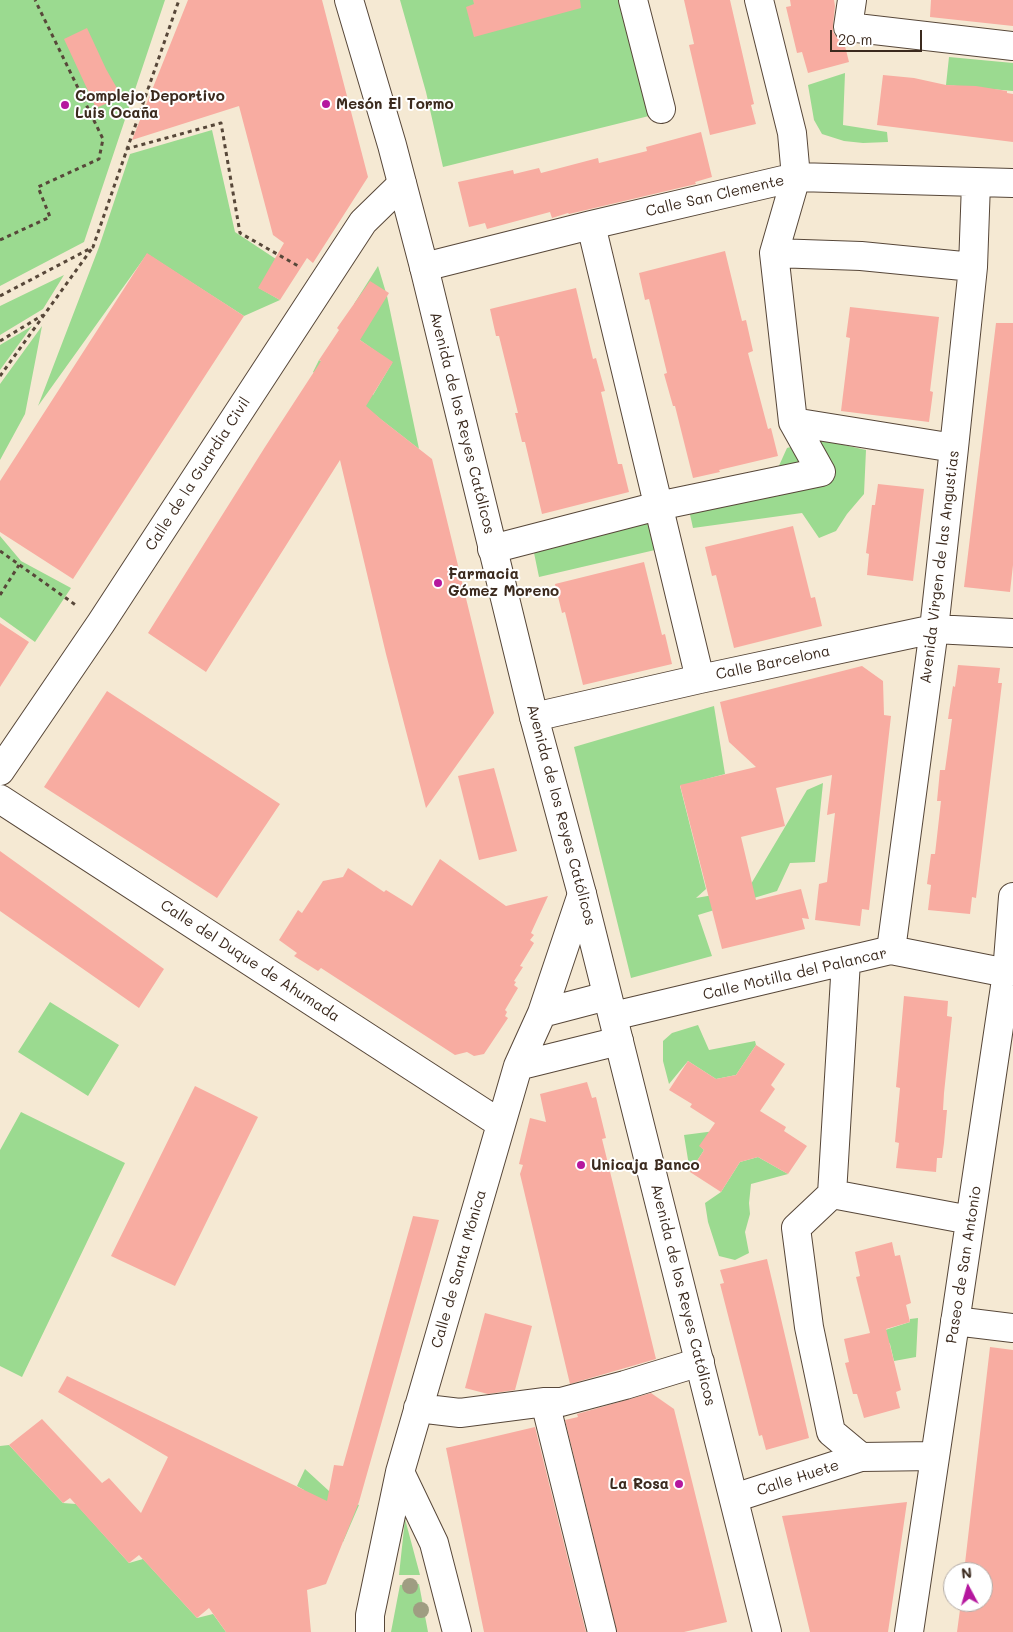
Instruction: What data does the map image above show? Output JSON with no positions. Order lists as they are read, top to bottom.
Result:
{
  "streets": {
    "street": [
      "Calle San Clemente",
      "Avenida de los Reyes Católicos",
      "Calle de la Guardia Civil",
      "Avenida Virgen de las Angustias",
      "Calle Barcelona",
      "Calle del Duque de Ahumada",
      "Calle Motilla del Palancar",
      "Paseo de San Antonio",
      "Calle de Santa Mónica",
      "Calle Huete"
    ]
  },
  "crossings": [
    ["Calle San Clemente", "Avenida de los Reyes Católicos"],
    ["Calle San Clemente", "Avenida Virgen de las Angustias"],
    ["Avenida de los Reyes Católicos", "Calle de la Guardia Civil"],
    ["Avenida de los Reyes Católicos", "Calle Barcelona"],
    ["Avenida de los Reyes Católicos", "Calle Motilla del Palancar"],
    ["Avenida de los Reyes Católicos", "Calle de Santa Mónica"],
    ["Avenida de los Reyes Católicos", "Calle Huete"],
    ["Avenida Virgen de las Angustias", "Calle Barcelona"],
    ["Avenida Virgen de las Angustias", "Calle Motilla del Palancar"],
    ["Calle del Duque de Ahumada", "Calle de Santa Mónica"],
    ["Calle Motilla del Palancar", "Paseo de San Antonio"],
    ["Paseo de San Antonio", "Calle Huete"]
  ],
  "places": [
    "Mesón El Tormo",
    "Complejo Deportivo Luis Ocaña",
    "Farmacia Gómez Moreno",
    "Unicaja Banco",
    "La Rosa"
  ],
  "scale_bar": "20 m",
  "north": "top"
}
